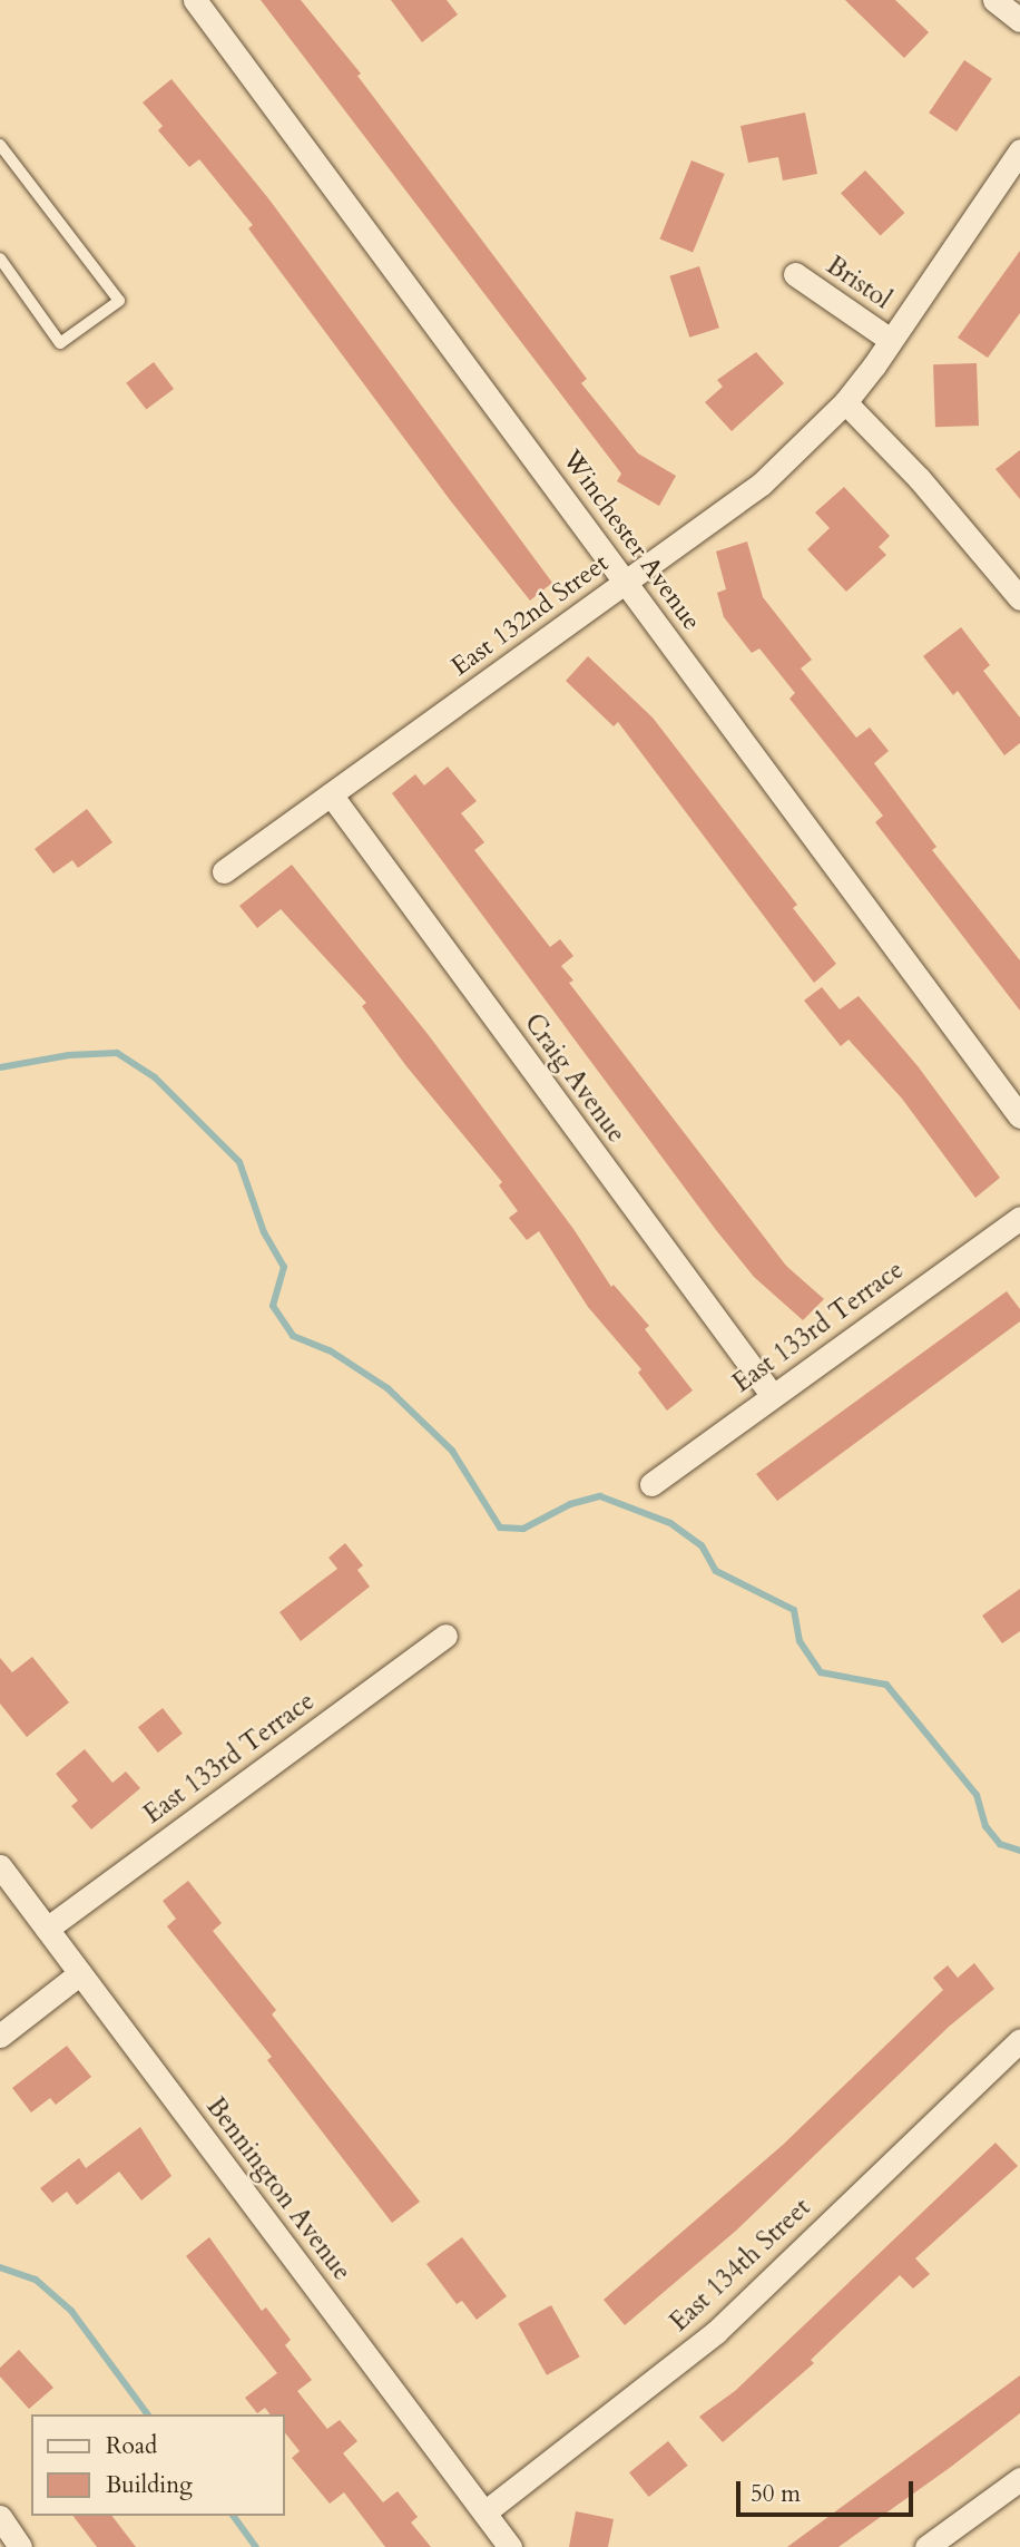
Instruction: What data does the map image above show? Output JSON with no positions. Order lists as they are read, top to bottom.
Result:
{
  "streets": {
    "street": [
      "Bristol",
      "Winchester Avenue",
      "East 132nd Street",
      "Craig Avenue",
      "East 133rd Terrace",
      "Bennington Avenue",
      "East 134th Street"
    ]
  },
  "crossings": [
    ["Bristol", "East 132nd Street"],
    ["Winchester Avenue", "East 132nd Street"],
    ["East 132nd Street", "Craig Avenue"],
    ["Craig Avenue", "East 133rd Terrace"],
    ["East 133rd Terrace", "Bennington Avenue"],
    ["Bennington Avenue", "East 134th Street"]
  ],
  "legend": ["Road", "Building"],
  "scale_bar": "50 m"
}
